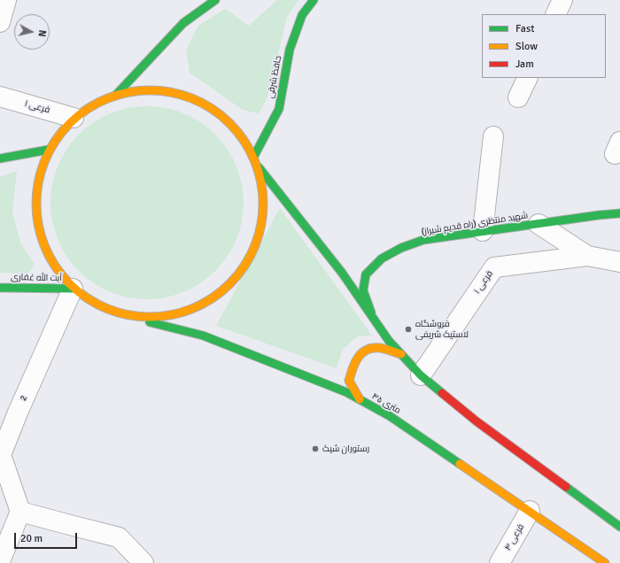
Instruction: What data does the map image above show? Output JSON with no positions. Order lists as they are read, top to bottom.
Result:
{
  "streets": {
    "main road": [
      "حافظ شرقی",
      "شهید منتظری (راه قدیم شیراز)",
      "آیت الله غفاری",
      "۴۵ متری"
    ],
    "street": ["فرعی ۱", "2", "فرعی ۴"]
  },
  "crossings": [
    ["آیت الله غفاری", "2"],
    ["۴۵ متری", "فرعی ۴"]
  ],
  "places": ["فروشگاه لاستیک شریفی", "رستوران شیک"],
  "legend": ["Fast", "Slow", "Jam"],
  "scale_bar": "20 m",
  "north": "right"
}
